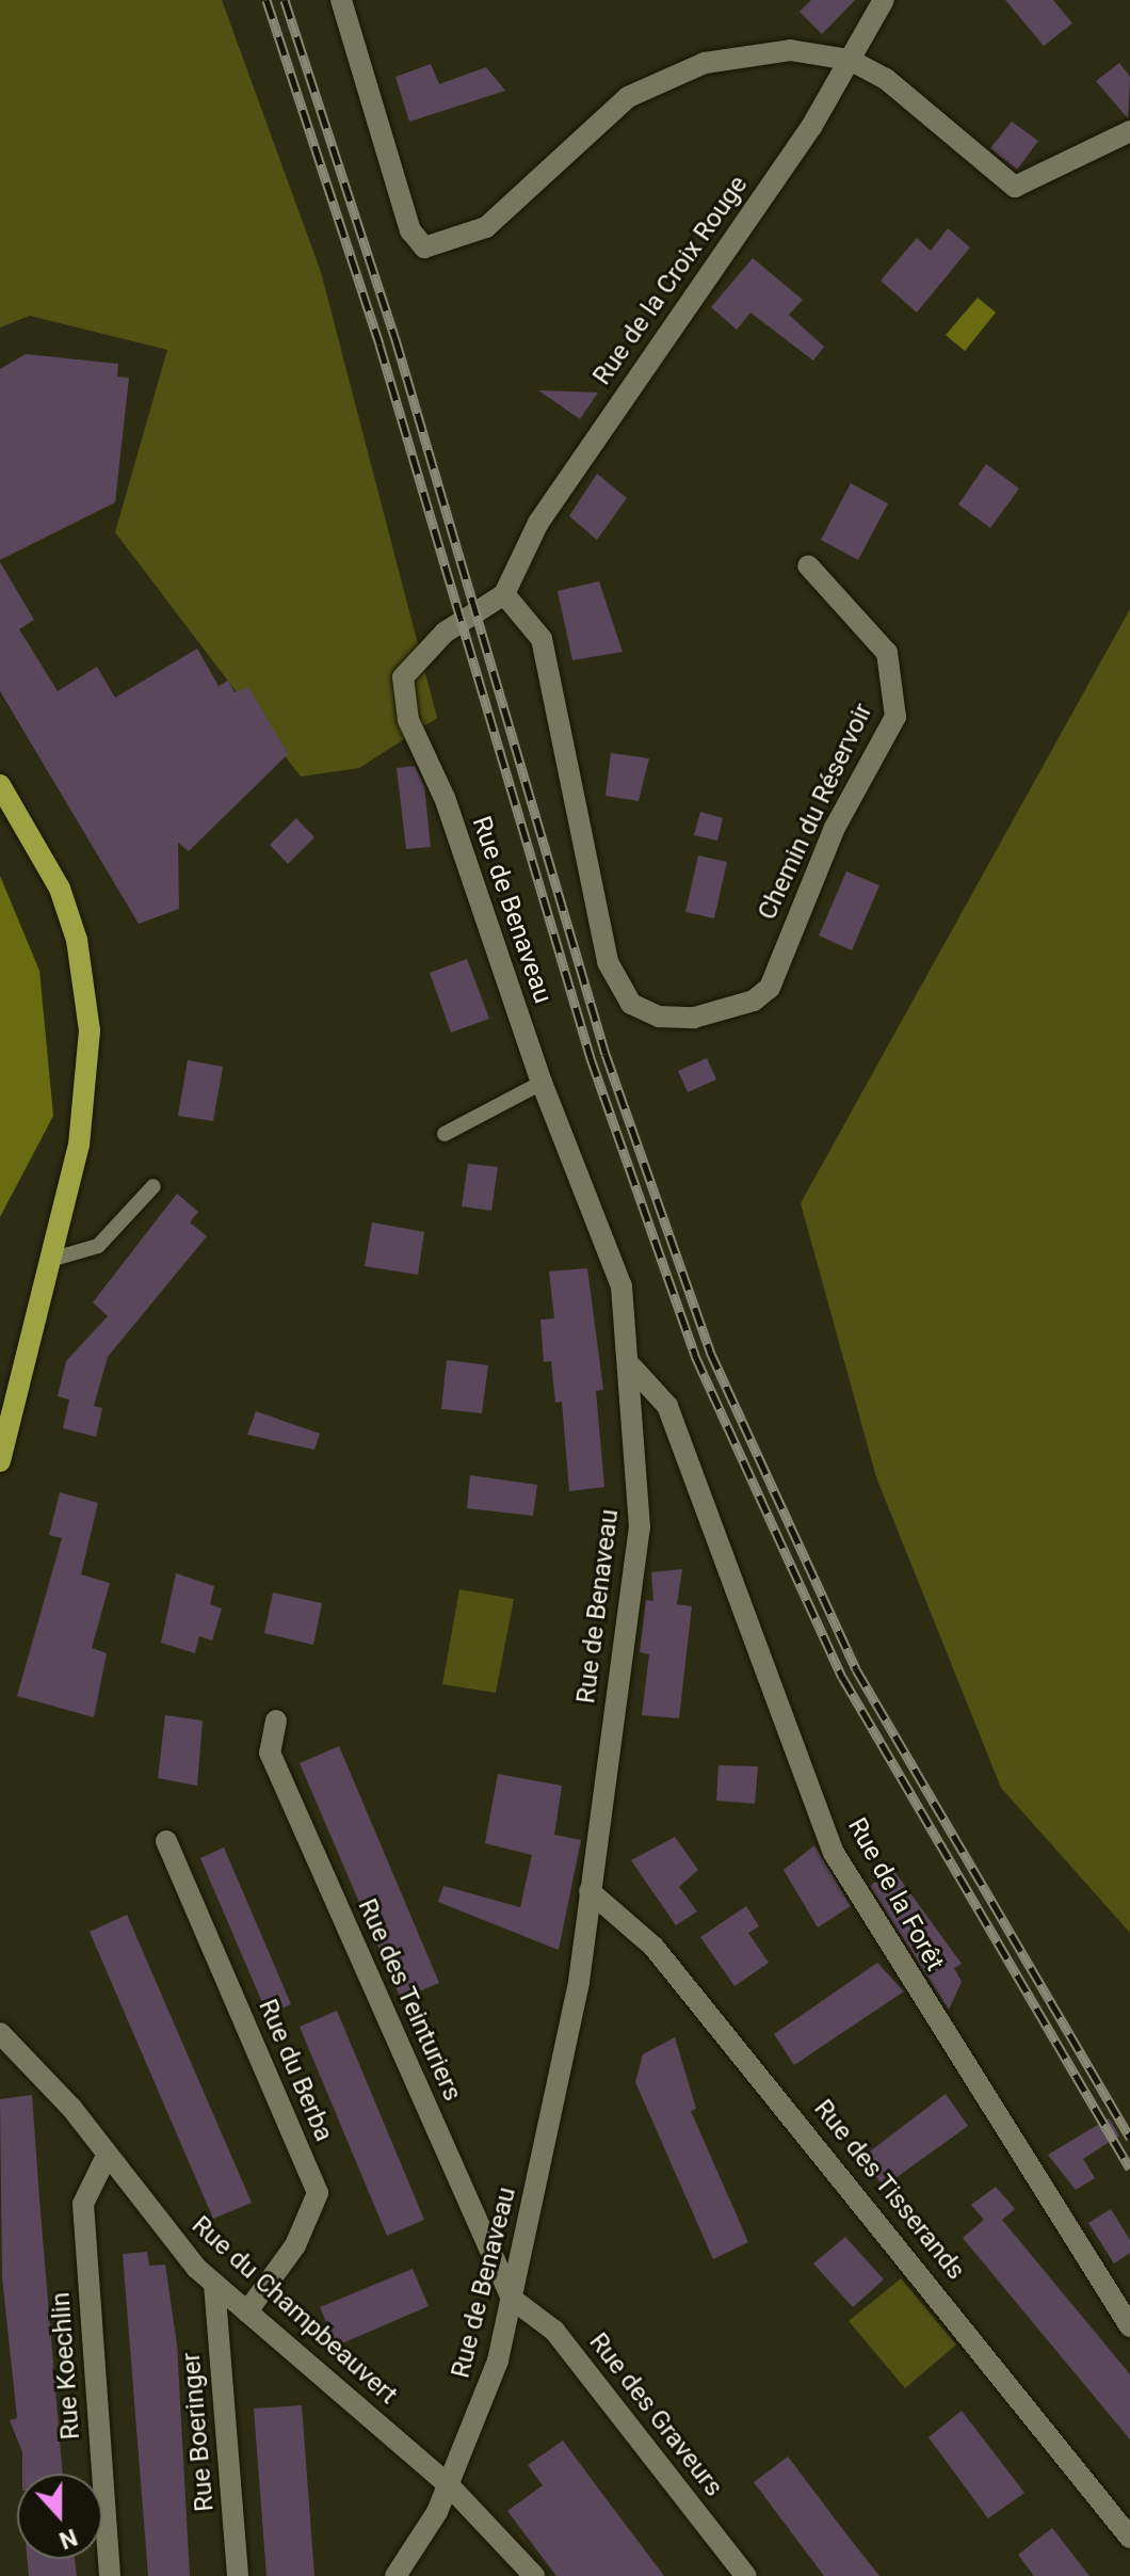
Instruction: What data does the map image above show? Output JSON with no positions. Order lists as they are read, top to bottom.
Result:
{
  "streets": {
    "street": [
      "Rue de la Croix Rouge",
      "Chemin du Réservoir",
      "Rue de Benaveau",
      "Rue de la Forêt",
      "Rue des Teinturiers",
      "Rue du Berba",
      "Rue des Tisserands",
      "Rue du Champbeauvert",
      "Rue Koechlin",
      "Rue des Graveurs",
      "Rue Boeringer"
    ]
  },
  "crossings": [
    ["Rue de la Croix Rouge", "Chemin du Réservoir"],
    ["Rue de la Croix Rouge", "Rue de Benaveau"],
    ["Chemin du Réservoir", "Rue de Benaveau"],
    ["Rue de Benaveau", "Rue de la Forêt"],
    ["Rue de Benaveau", "Rue des Teinturiers"],
    ["Rue de Benaveau", "Rue des Tisserands"],
    ["Rue de Benaveau", "Rue du Champbeauvert"],
    ["Rue de Benaveau", "Rue des Graveurs"],
    ["Rue des Teinturiers", "Rue des Graveurs"],
    ["Rue du Berba", "Rue du Champbeauvert"],
    ["Rue du Champbeauvert", "Rue Koechlin"],
    ["Rue du Champbeauvert", "Rue Boeringer"]
  ],
  "north": "bottom"
}
